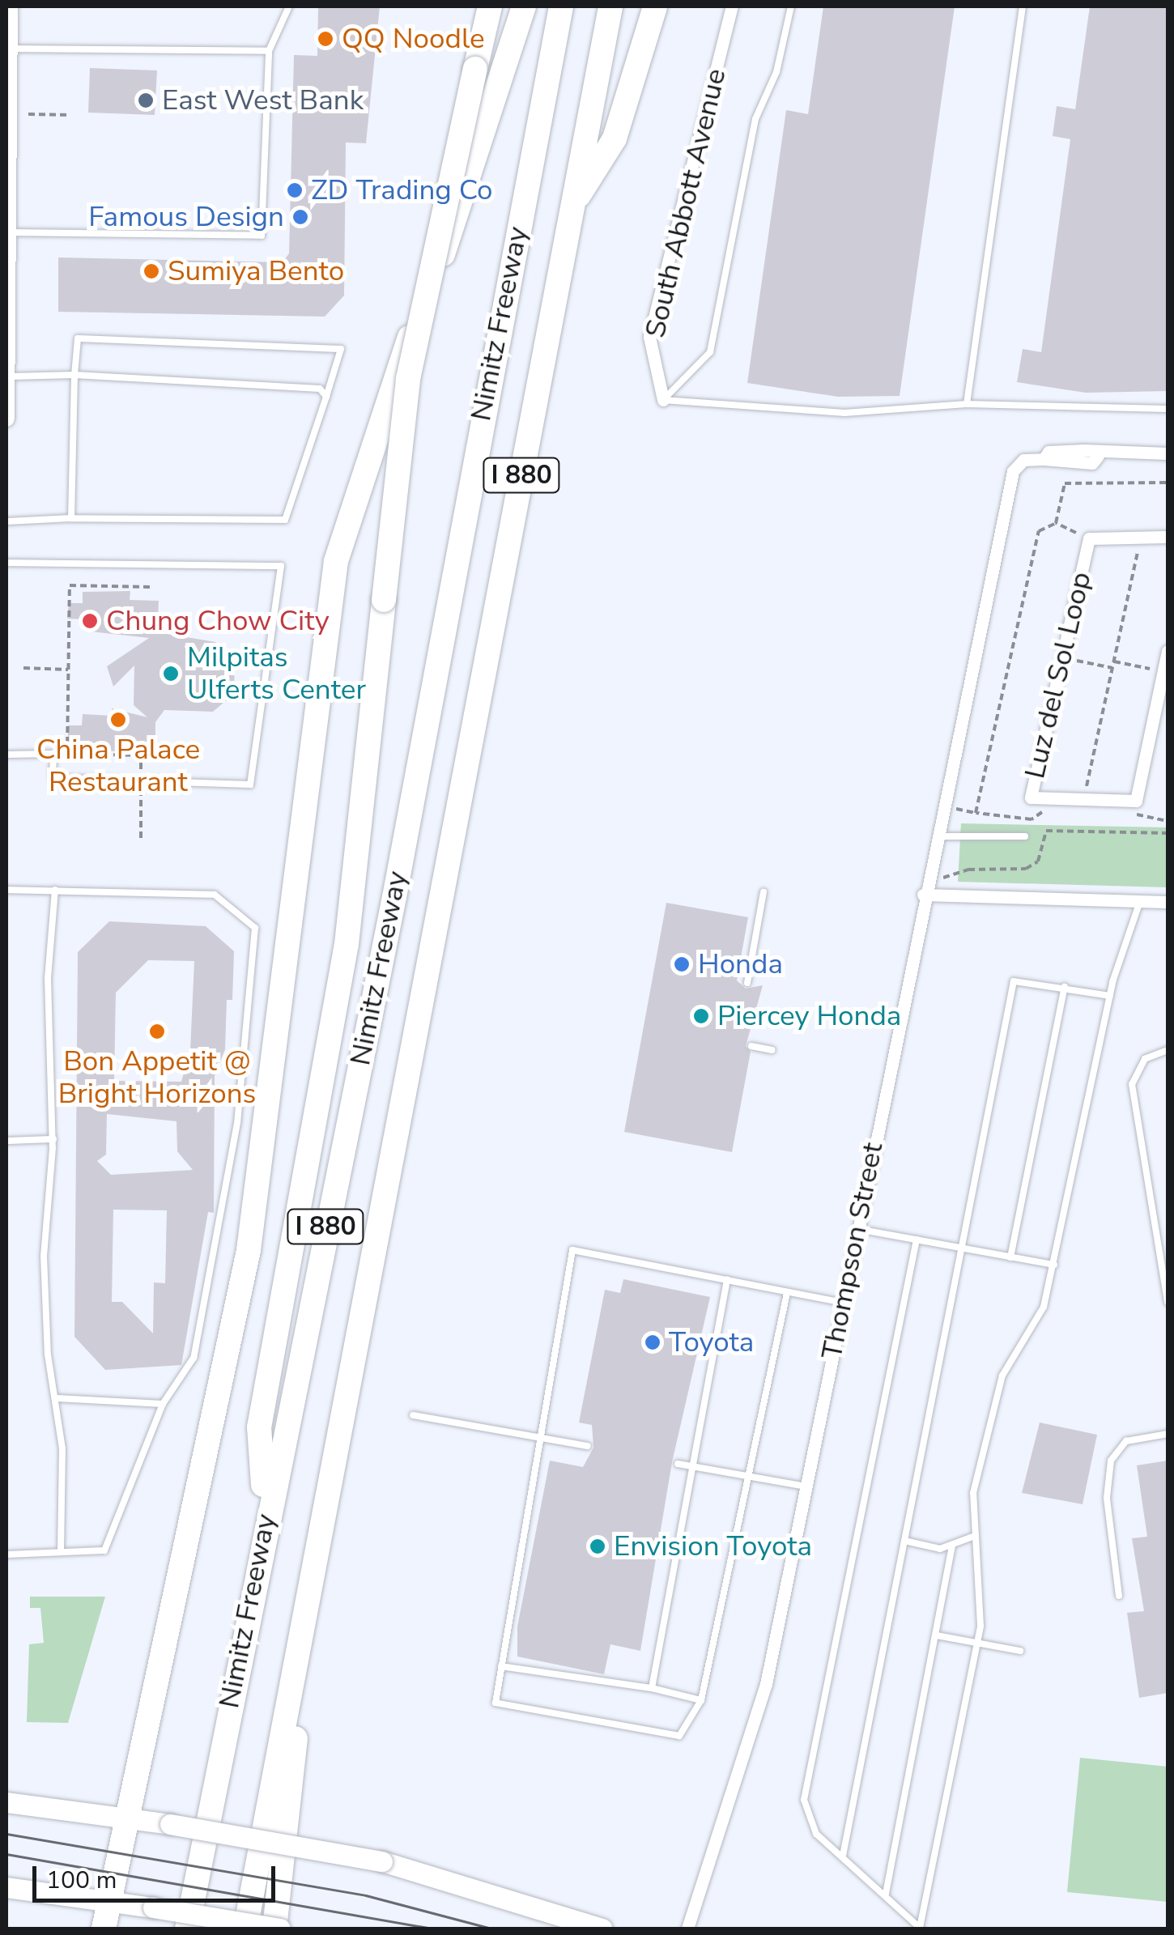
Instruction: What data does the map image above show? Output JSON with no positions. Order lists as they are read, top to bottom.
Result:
{
  "streets": {
    "highway": ["Nimitz Freeway", "I 880"],
    "street": ["South Abbott Avenue", "Luz del Sol Loop", "Thompson Street"]
  },
  "places": [
    "QQ Noodle",
    "East West Bank",
    "ZD Trading Co",
    "Famous Design",
    "Sumiya Bento",
    "Chung Chow City",
    "Milpitas Ulferts Center",
    "China Palace Restaurant",
    "Honda",
    "Piercey Honda",
    "Bon Appetit @ Bright Horizons",
    "Toyota",
    "Envision Toyota"
  ],
  "scale_bar": "100 m"
}
